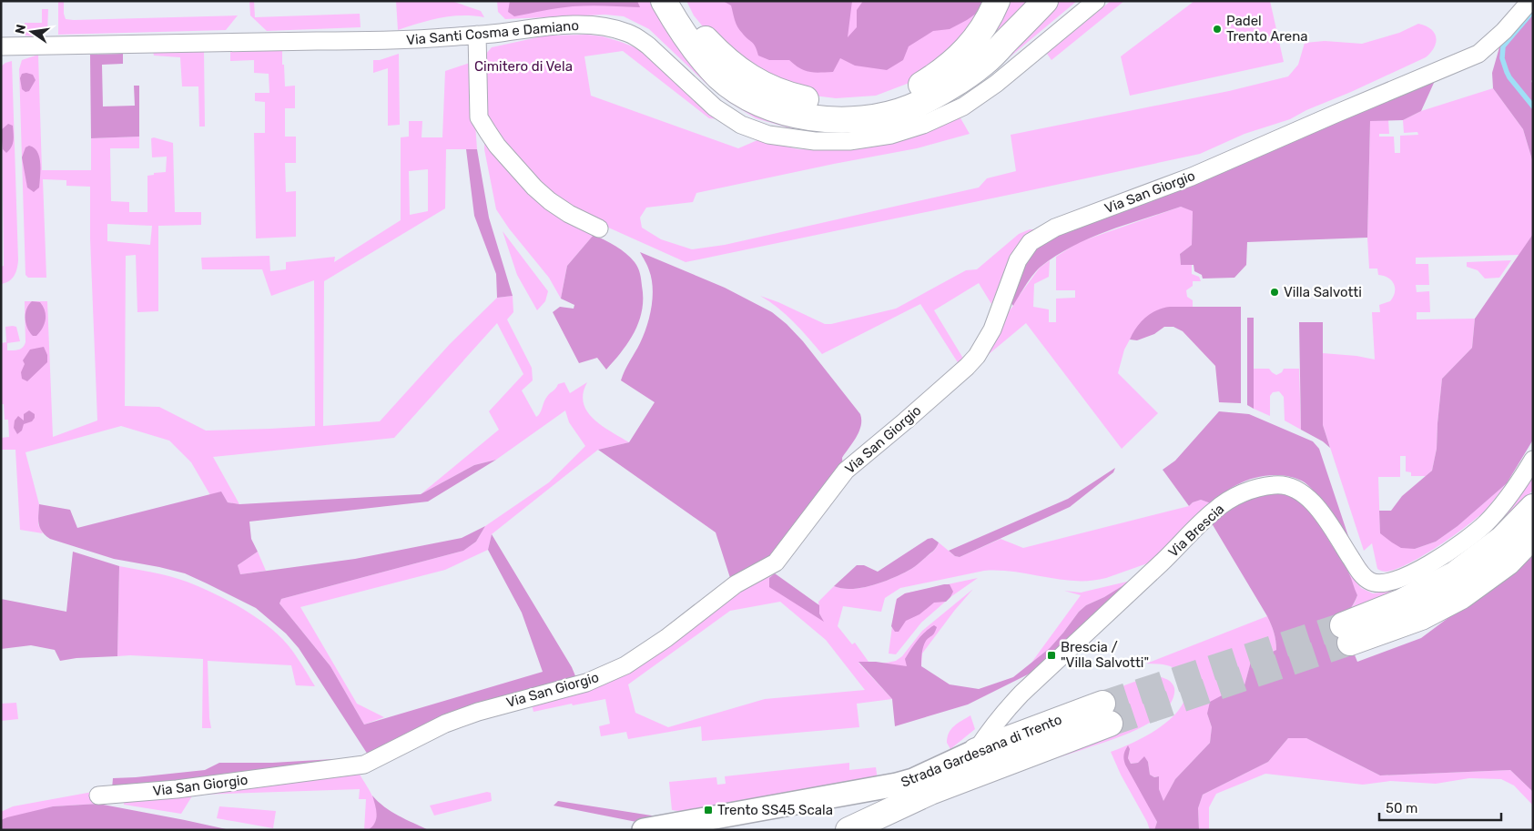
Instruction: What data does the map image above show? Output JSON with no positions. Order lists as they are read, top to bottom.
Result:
{
  "streets": {
    "highway": ["Strada Gardesana di Trento"],
    "street": ["Via Santi Cosma e Damiano", "Via San Giorgio", "Via Brescia"]
  },
  "crossings": [
    ["Via Brescia", "Strada Gardesana di Trento"]
  ],
  "parks": ["Cimitero di Vela"],
  "places": {
    "other": ["Padel Trento Arena", "Villa Salvotti"],
    "transit": ["Brescia / \"Villa Salvotti\"", "Trento SS45 Scala"]
  },
  "scale_bar": "50 m",
  "north": "left"
}
